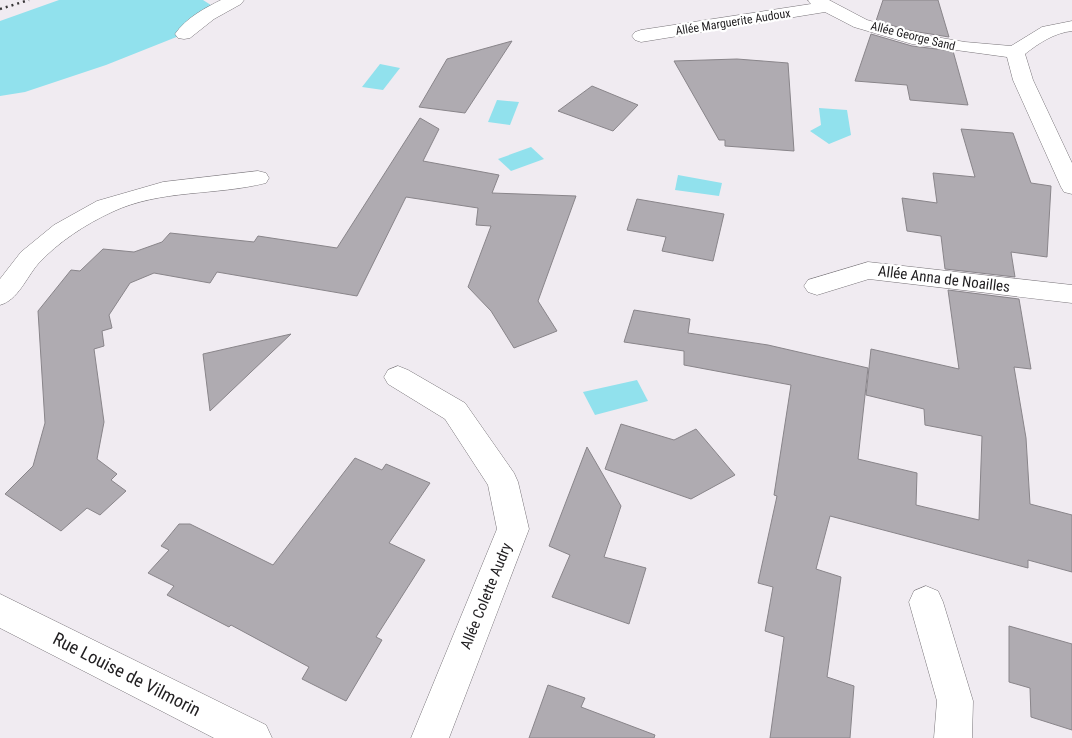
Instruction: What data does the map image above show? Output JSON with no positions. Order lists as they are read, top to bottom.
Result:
{
  "streets": {
    "street": [
      "Allée Marguerite Audoux",
      "Allée George Sand",
      "Allée Anna de Noailles",
      "Allée Colette Audry",
      "Rue Louise de Vilmorin"
    ]
  },
  "crossings": [
    ["Allée Marguerite Audoux", "Allée George Sand"]
  ]
}
